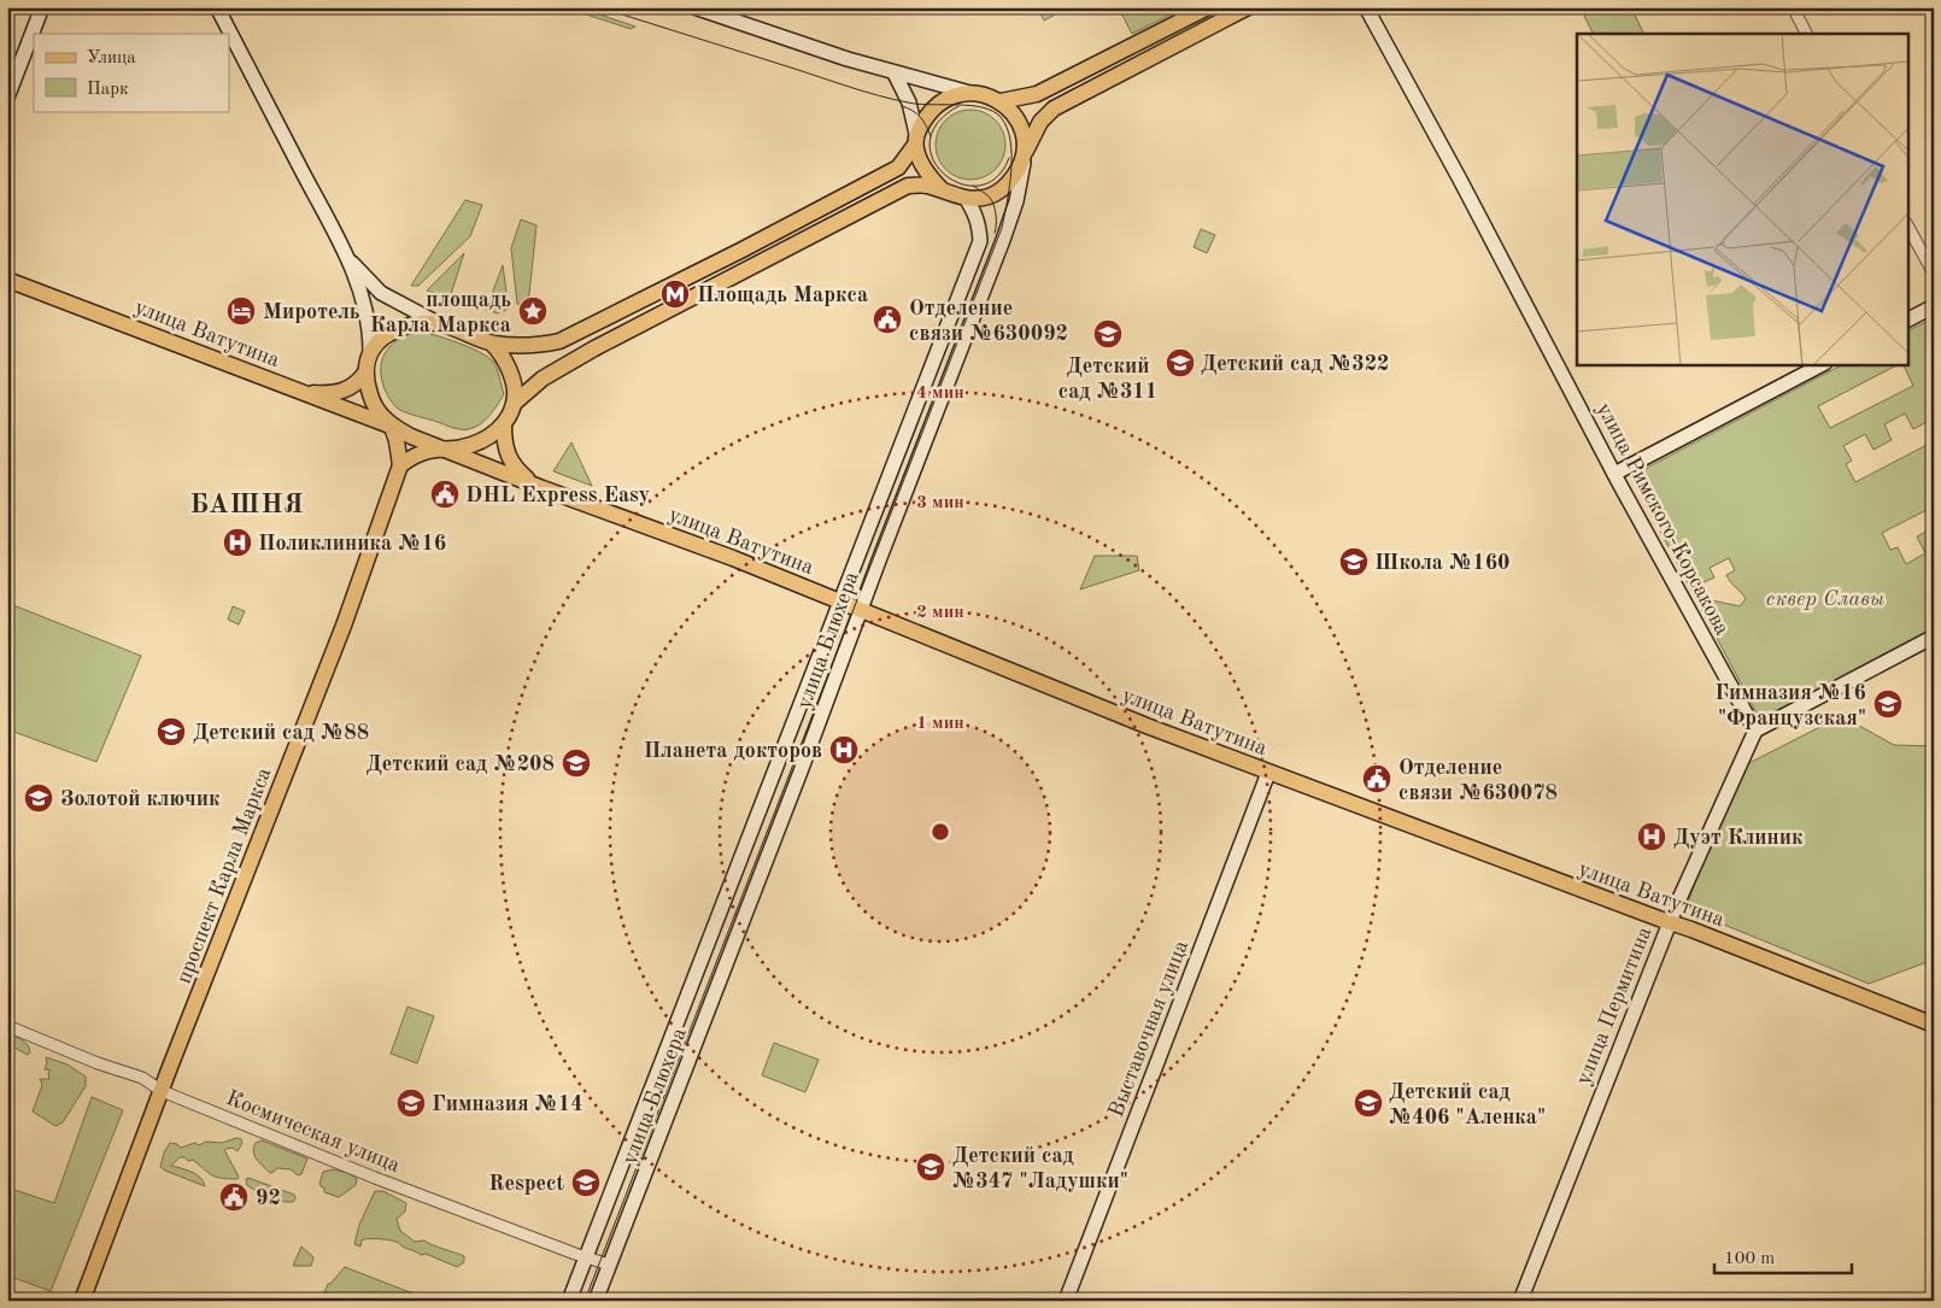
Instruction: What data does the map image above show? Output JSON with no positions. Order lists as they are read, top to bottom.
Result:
{
  "streets": {
    "main road": ["улица Ватутина", "проспект Карла Маркса"],
    "street": [
      "улица Римского-Корсакова",
      "улица Блюхера",
      "улица Пермитина",
      "Выставочная улица",
      "Космическая улица"
    ]
  },
  "crossings": [
    ["улица Ватутина", "улица Блюхера"],
    ["улица Ватутина", "улица Пермитина"],
    ["улица Ватутина", "Выставочная улица"],
    ["улица Римского-Корсакова", "улица Пермитина"],
    ["улица Блюхера", "Космическая улица"],
    ["проспект Карла Маркса", "Космическая улица"]
  ],
  "districts": ["БАШНЯ"],
  "parks": ["сквер Славы"],
  "places": {
    "metro station": ["Площадь Маркса"],
    "hotel": ["Миротель"],
    "place": ["площадь Карла Маркса"],
    "public building": [
      "Отделение связи №630092",
      "DHL Express Easy",
      "Отделение связи №630078",
      "92"
    ],
    "school or university": [
      "Детский сад №311",
      "Детский сад №322",
      "Школа №160",
      "Гимназия №16 \"Французская\"",
      "Детский сад №88",
      "Детский сад №208",
      "Золотой ключик",
      "Гимназия №14",
      "Детский сад №406 \"Аленка\"",
      "Детский сад №347 \"Ладушки\"",
      "Respect"
    ],
    "hospital": ["Поликлиника №16", "Планета докторов", "Дуэт Клиник"]
  },
  "legend": ["Улица", "Парк"],
  "scale_bar": "100 m",
  "rings": [
    "4 мин",
    "3 мин",
    "2 мин",
    "1 мин"
  ]
}
